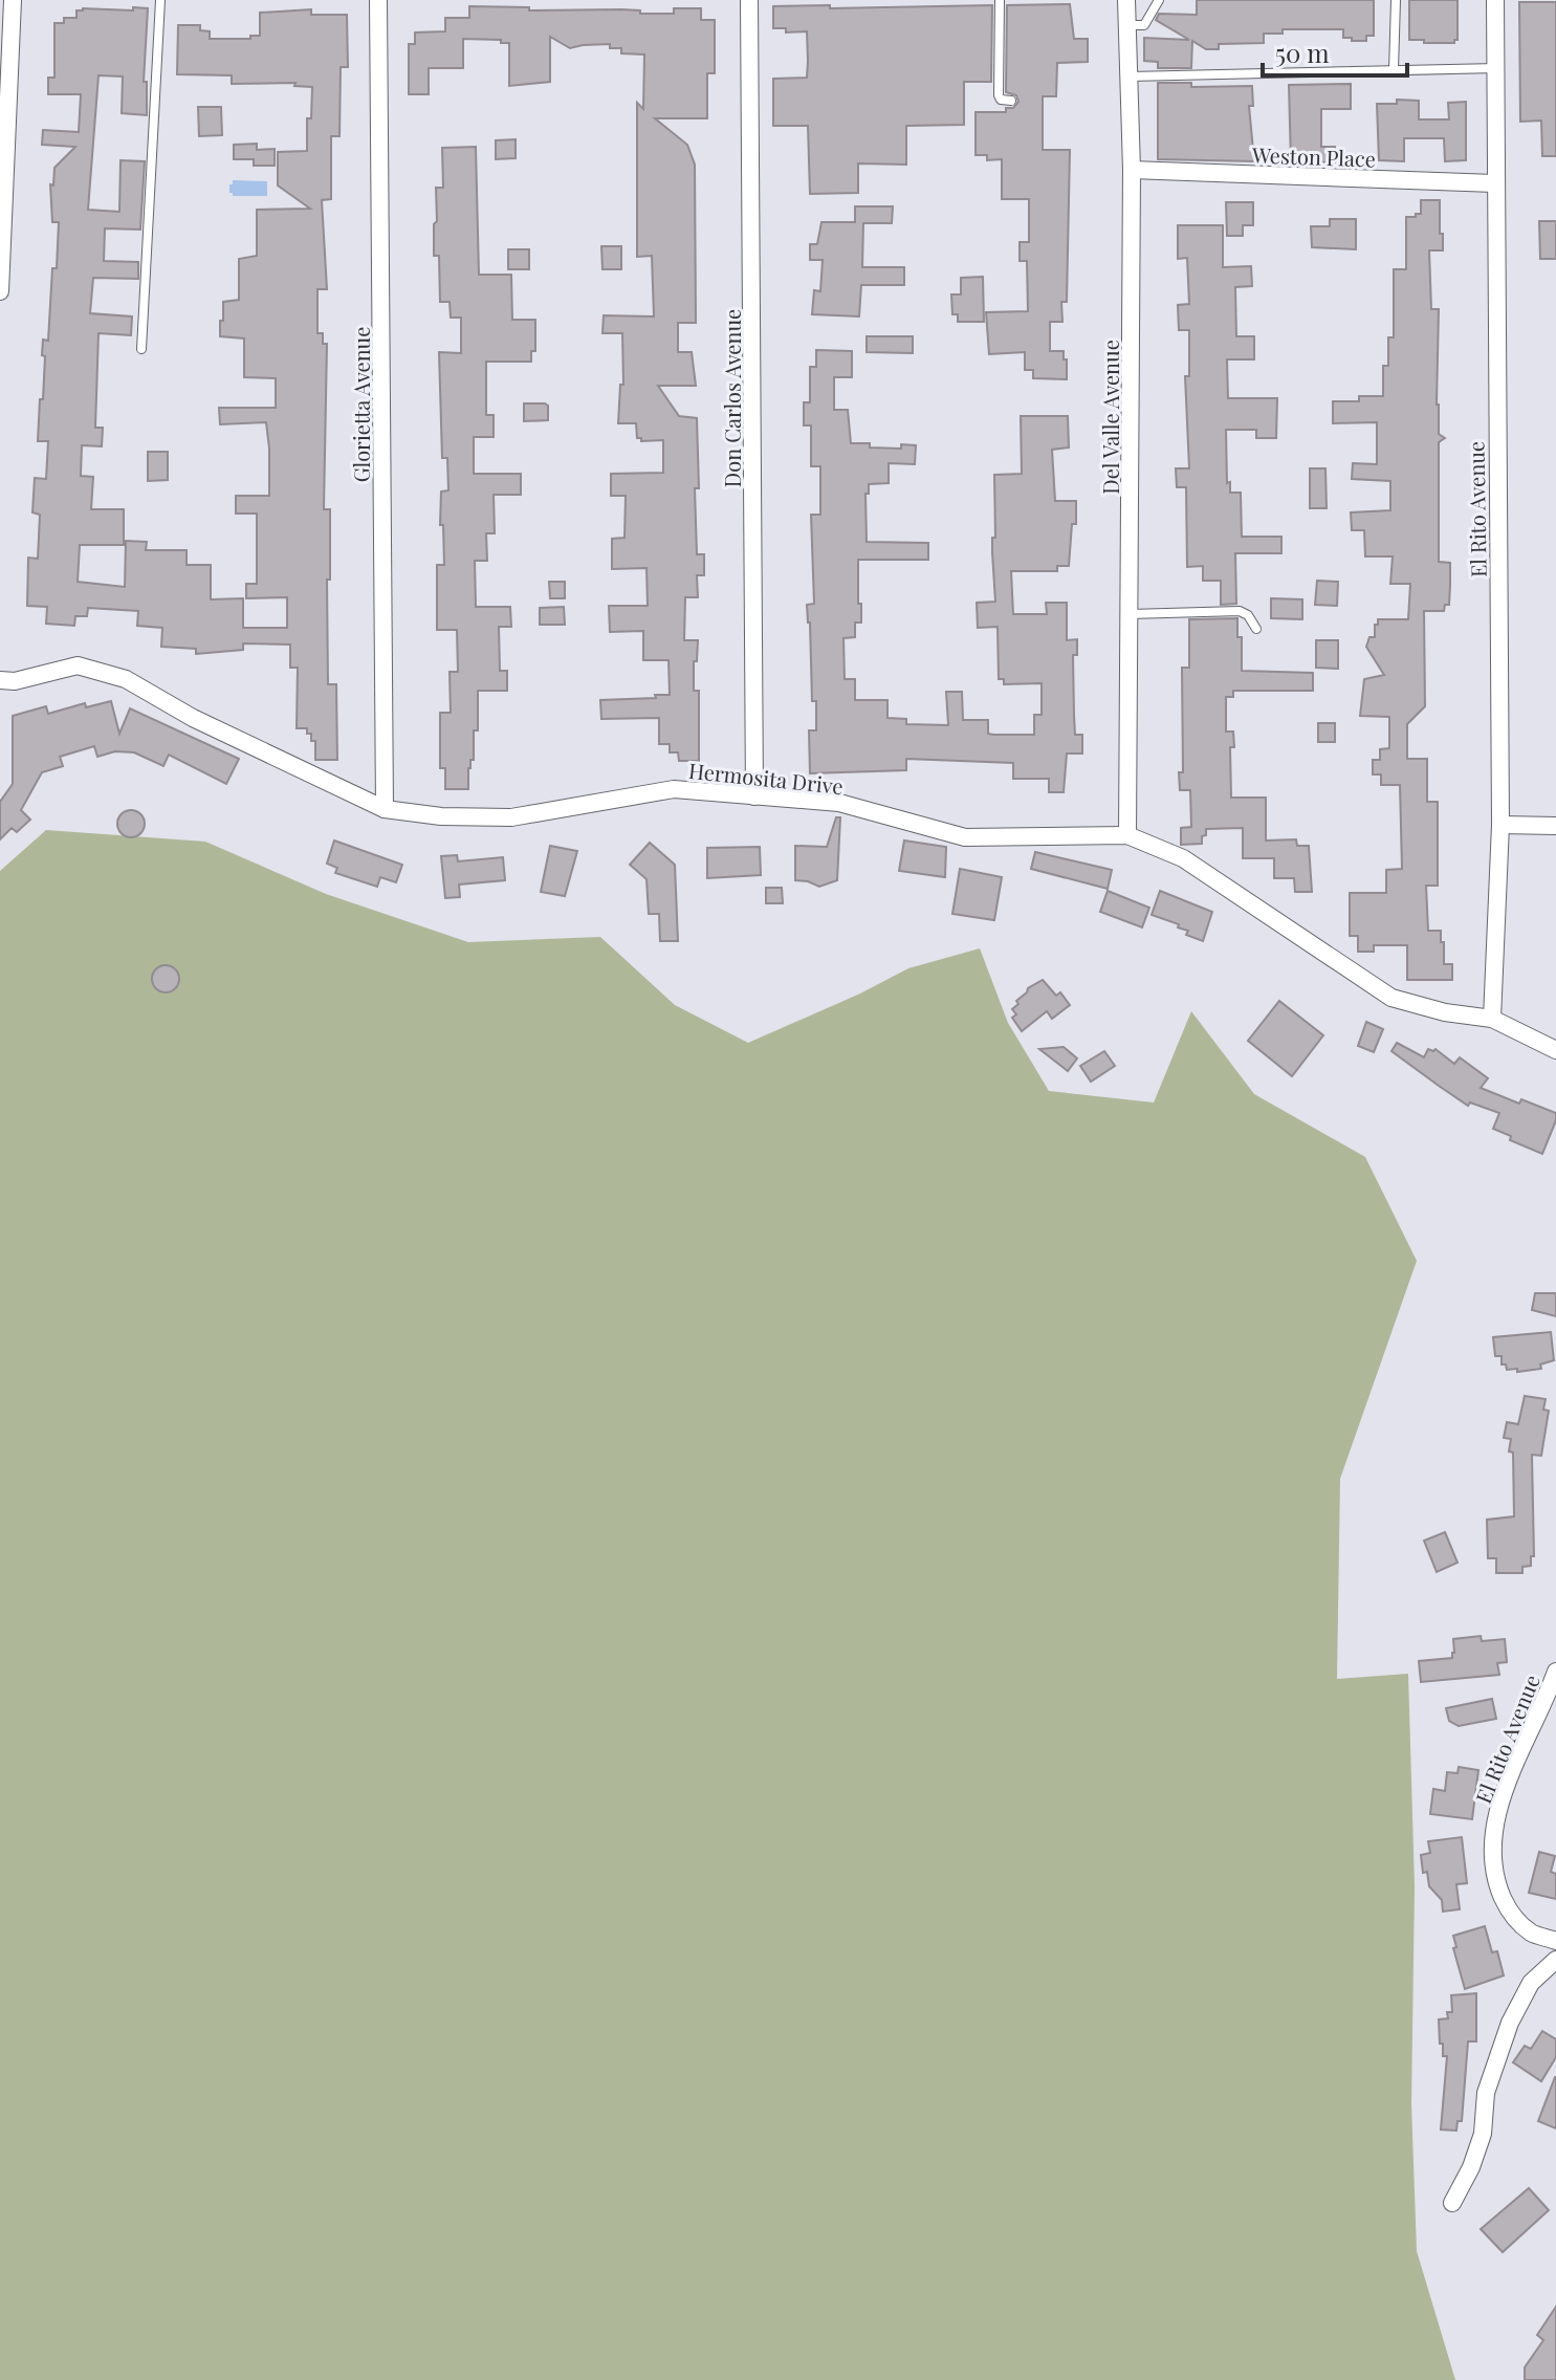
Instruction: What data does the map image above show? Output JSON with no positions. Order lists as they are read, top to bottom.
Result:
{
  "streets": {
    "street": [
      "Weston Place",
      "Don Carlos Avenue",
      "Glorietta Avenue",
      "Del Valle Avenue",
      "El Rito Avenue",
      "Hermosita Drive"
    ]
  },
  "crossings": [
    ["Weston Place", "Del Valle Avenue"],
    ["Weston Place", "El Rito Avenue"],
    ["Don Carlos Avenue", "Hermosita Drive"],
    ["Glorietta Avenue", "Hermosita Drive"],
    ["Del Valle Avenue", "Hermosita Drive"],
    ["El Rito Avenue", "Hermosita Drive"]
  ],
  "scale_bar": "50 m"
}
